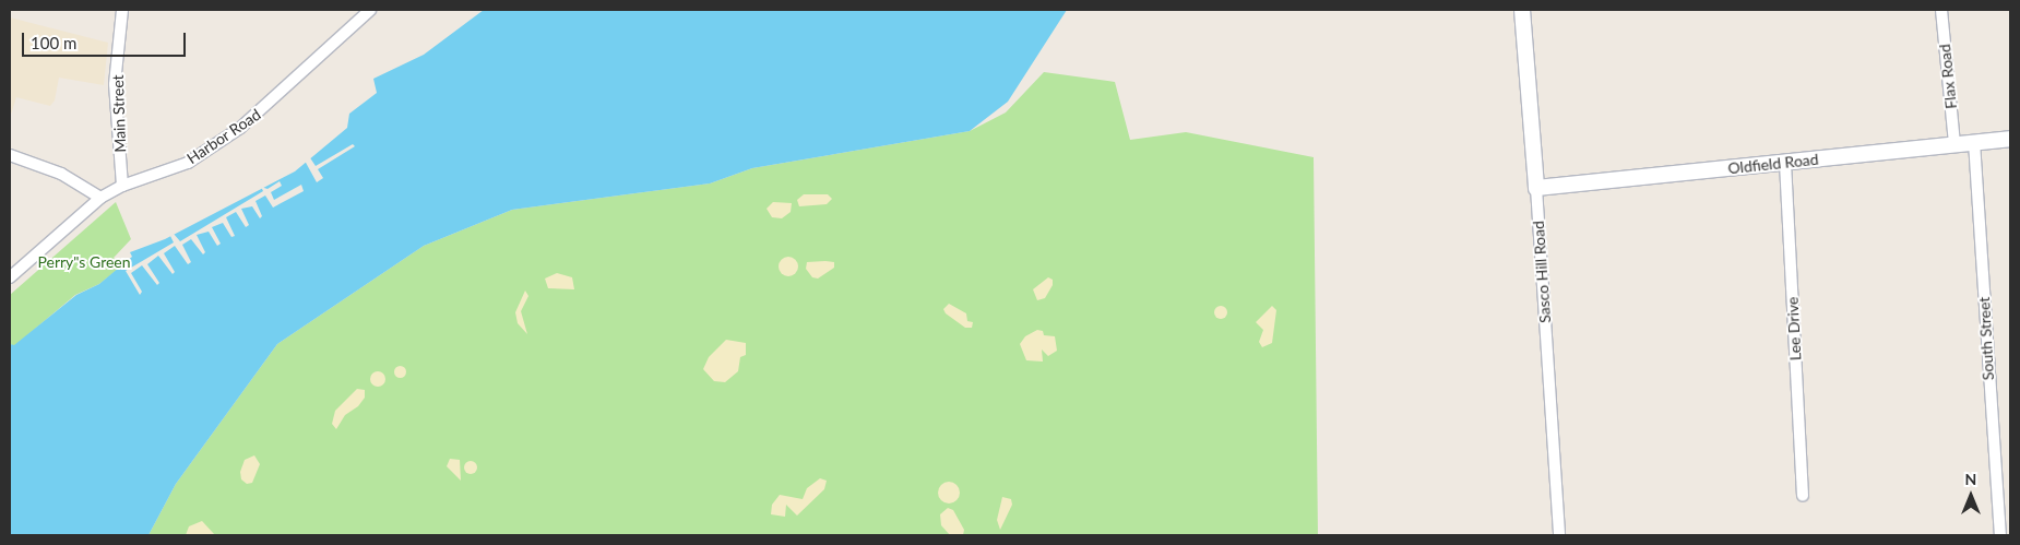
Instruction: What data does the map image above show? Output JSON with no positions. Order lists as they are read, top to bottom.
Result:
{
  "streets": {
    "street": [
      "Flax Road",
      "Main Street",
      "Harbor Road",
      "Oldfield Road",
      "Sasco Hill Road",
      "Lee Drive",
      "South Street"
    ]
  },
  "crossings": [
    ["Flax Road", "Oldfield Road"],
    ["Main Street", "Harbor Road"],
    ["Oldfield Road", "Sasco Hill Road"],
    ["Oldfield Road", "Lee Drive"],
    ["Oldfield Road", "South Street"]
  ],
  "parks": ["Perry\"s Green"],
  "scale_bar": "100 m",
  "north": "top"
}
